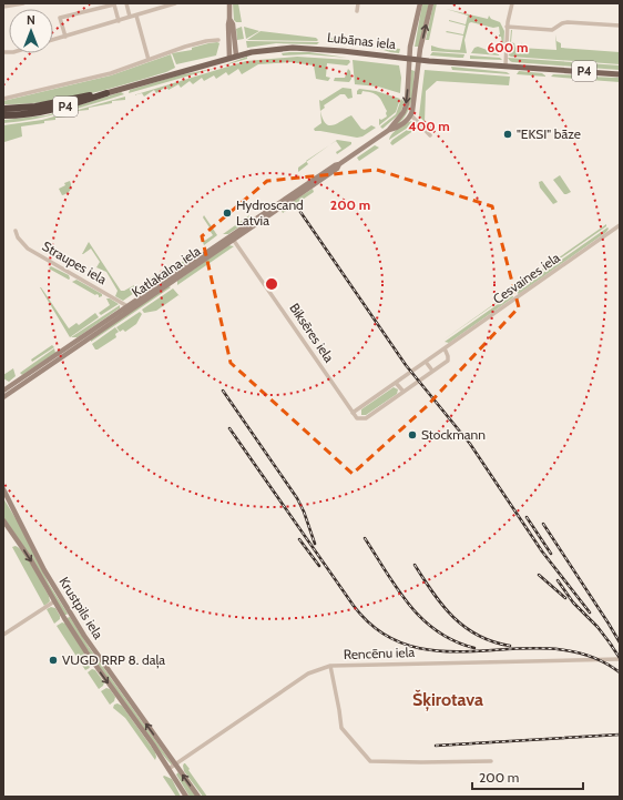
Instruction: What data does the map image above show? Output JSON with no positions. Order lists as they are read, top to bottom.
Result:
{
  "streets": {
    "highway": ["Lubānas iela", "P4"],
    "street": [
      "Straupes iela",
      "Katlakalna iela",
      "Cesvaines iela",
      "Biksēres iela",
      "Krustpils iela",
      "Rencēnu iela"
    ]
  },
  "crossings": [
    ["Lubānas iela", "Katlakalna iela"],
    ["Straupes iela", "Katlakalna iela"],
    ["Katlakalna iela", "Biksēres iela"],
    ["Cesvaines iela", "Biksēres iela"],
    ["Krustpils iela", "Rencēnu iela"]
  ],
  "districts": ["Šķirotava"],
  "places": [
    "\"EKSI\" bāze",
    "Hydroscand Latvia",
    "Stockmann",
    "VUGD RRP 8. daļa"
  ],
  "scale_bar": "200 m",
  "north": "top",
  "rings": ["600 m", "400 m", "200 m"]
}
